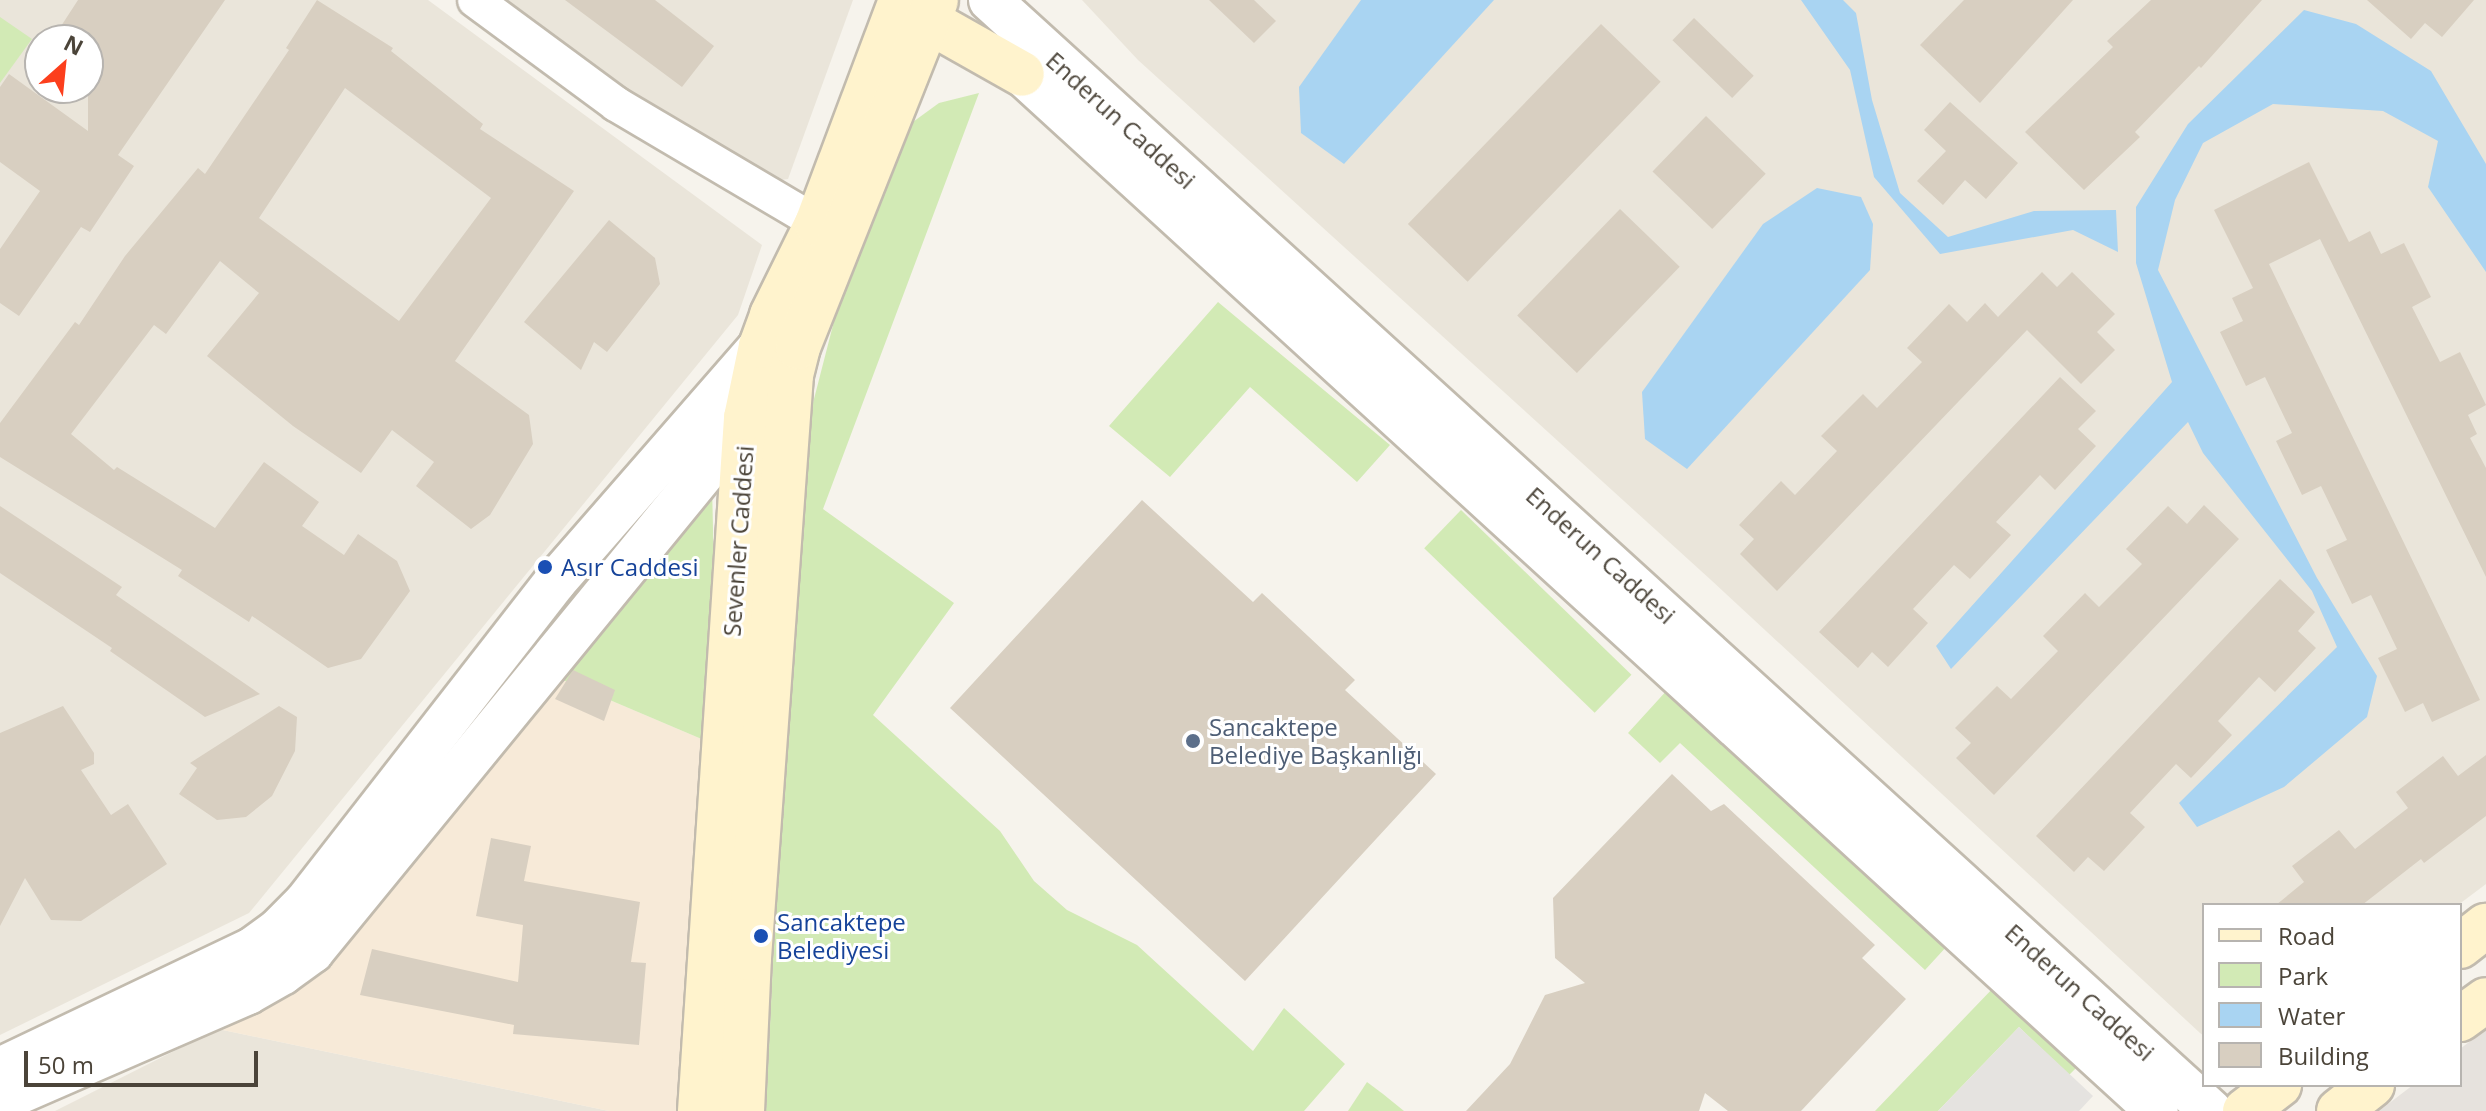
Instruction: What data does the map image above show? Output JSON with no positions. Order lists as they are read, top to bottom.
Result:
{
  "streets": {
    "main road": ["Sevenler Caddesi"],
    "street": ["Enderun Caddesi"]
  },
  "places": ["Asır Caddesi", "Sancaktepe Belediye Başkanlığı", "Sancaktepe Belediyesi"],
  "legend": [
    "Road",
    "Park",
    "Water",
    "Building"
  ],
  "scale_bar": "50 m",
  "north": "top right"
}
